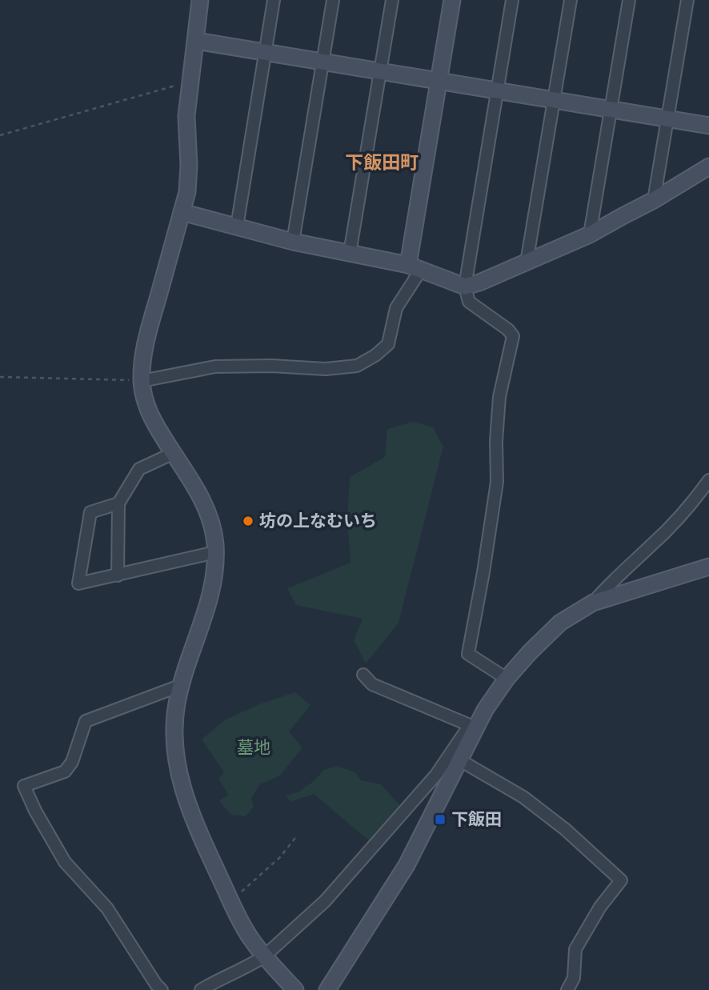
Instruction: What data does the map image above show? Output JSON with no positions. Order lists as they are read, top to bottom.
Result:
{
  "districts": ["下飯田町"],
  "parks": ["墓地"],
  "places": {
    "other": ["坊の上なむいち"],
    "transit": ["下飯田"]
  }
}
